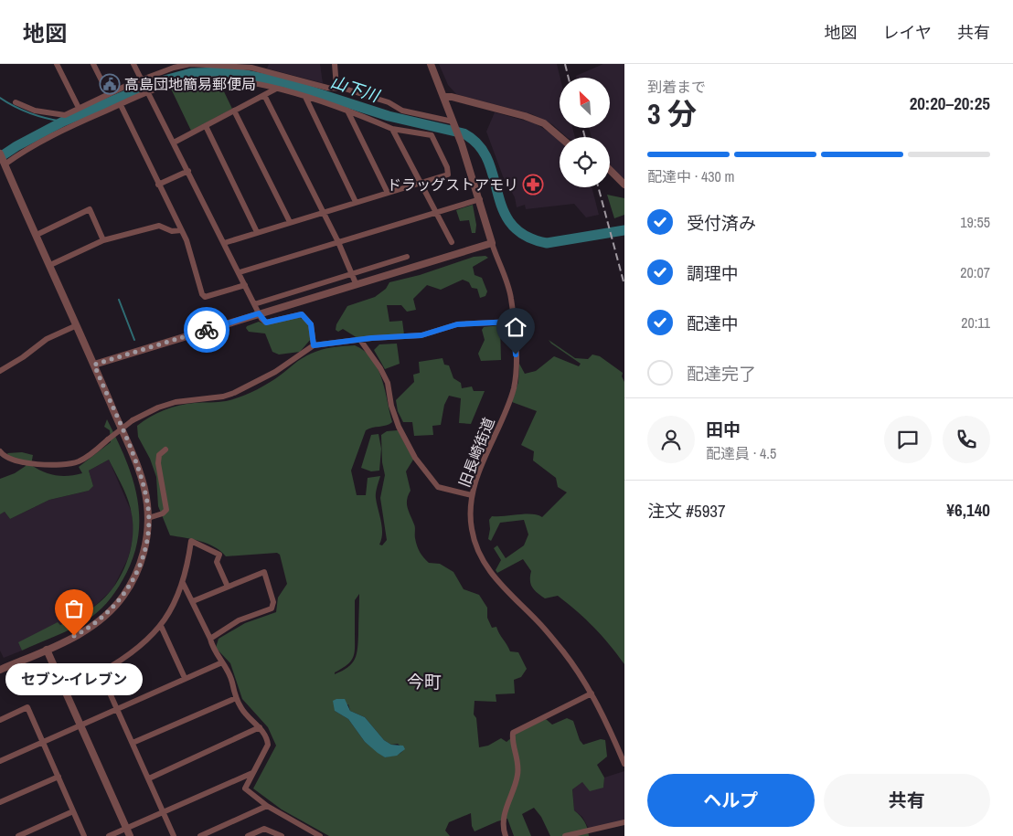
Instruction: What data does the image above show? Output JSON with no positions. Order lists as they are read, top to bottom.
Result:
{
  "streets": {
    "street": ["旧長崎街道"]
  },
  "districts": ["今町"],
  "water": ["山下川"],
  "places": {
    "public building": ["高島団地簡易郵便局"],
    "pharmacy": ["ドラッグストアモリ"],
    "other": ["セブン-イレブン"]
  },
  "north": "top left",
  "page": {
    "header": "地図",
    "nav": ["地図", "レイヤ", "共有"],
    "heading": ["3 分", "到着まで", "20:20–20:25"],
    "panel": [
      "田中",
      "配達員 · 4.5",
      "注文 #5937",
      "¥6,140"
    ],
    "bar": "配達中 · 430 m",
    "list": [
      ["受付済み", "19:55"],
      ["調理中", "20:07"],
      ["配達中", "20:11"],
      "配達完了"
    ],
    "bubble": "セブン-イレブン",
    "buttons": ["ヘルプ", "共有"]
  }
}
